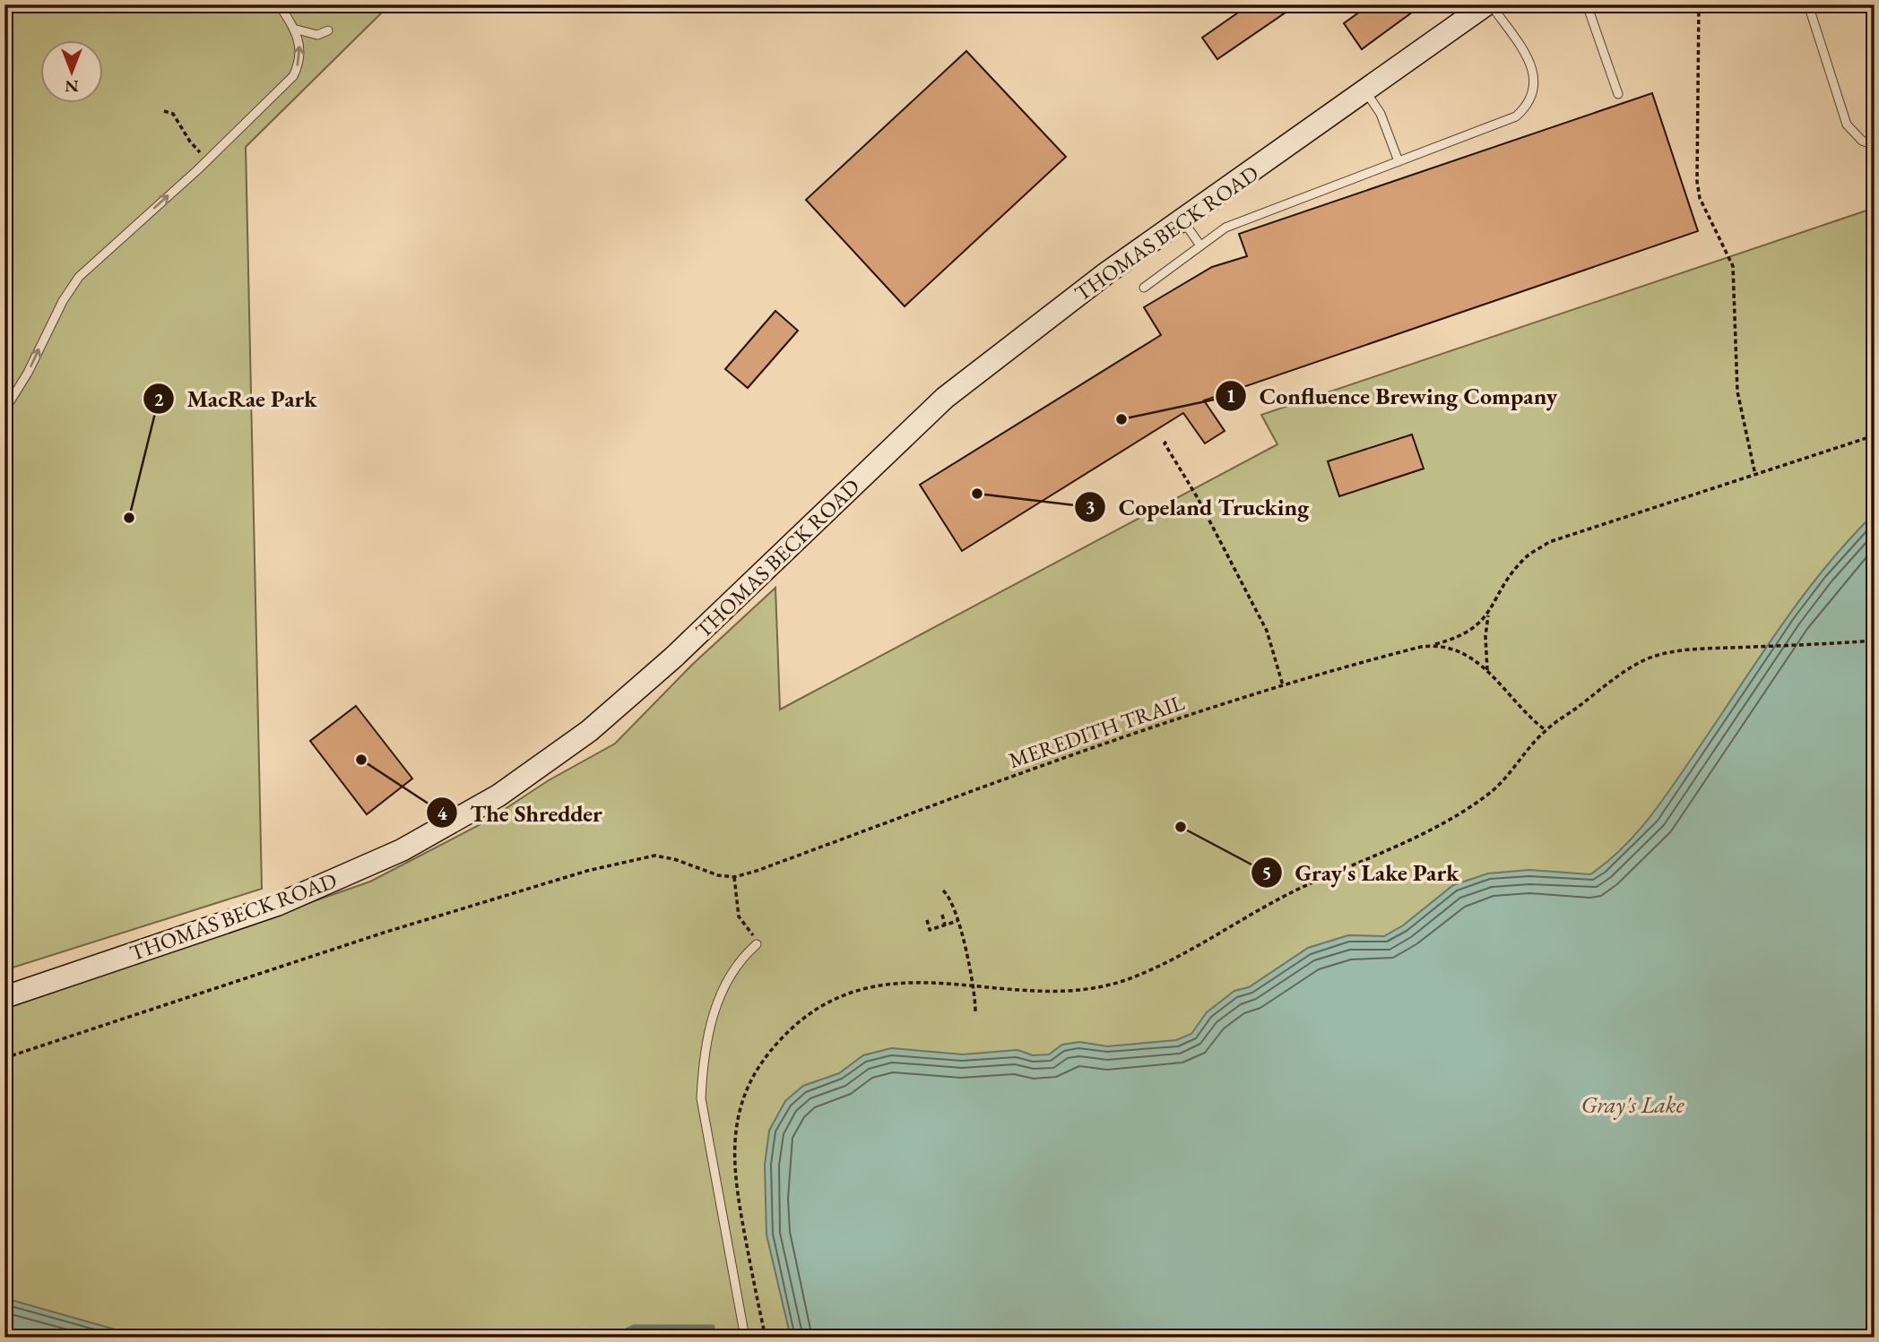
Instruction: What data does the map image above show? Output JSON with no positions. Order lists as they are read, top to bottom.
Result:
{
  "streets": {
    "main road": ["THOMAS BECK ROAD"],
    "path": ["MEREDITH TRAIL"]
  },
  "water": ["Gray's Lake"],
  "places": [
    "Confluence Brewing Company",
    "Copeland Trucking",
    "MacRae Park",
    "The Shredder",
    "Gray's Lake Park"
  ],
  "north": "bottom"
}
